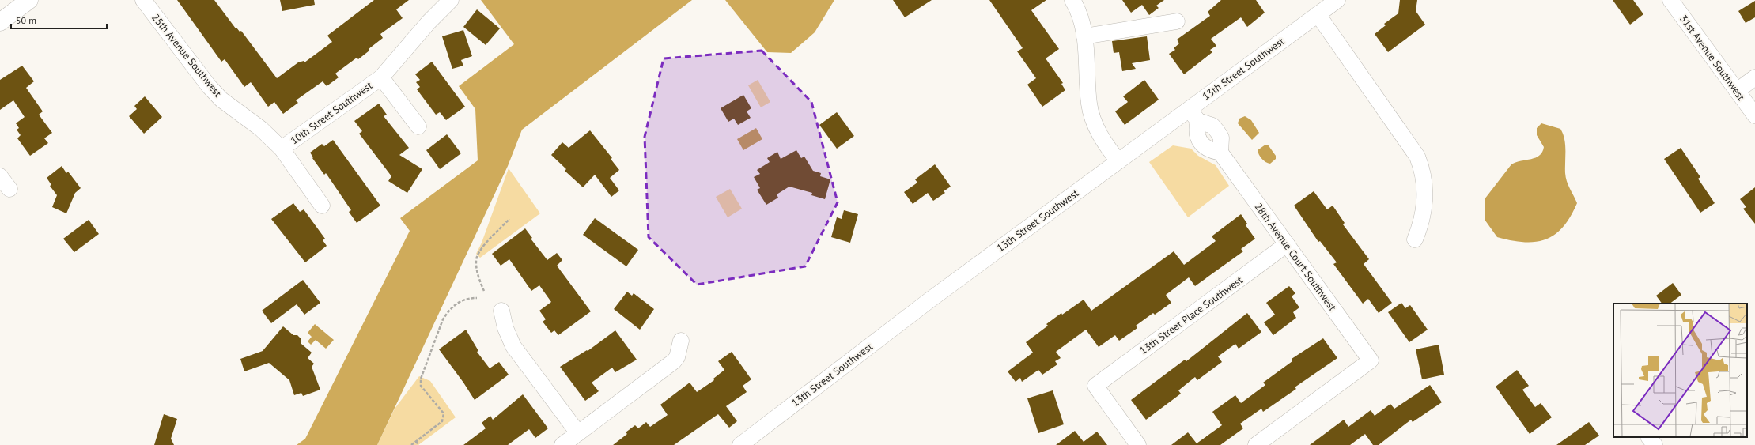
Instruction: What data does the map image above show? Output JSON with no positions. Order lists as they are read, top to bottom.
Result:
{
  "streets": {
    "street": [
      "25th Avenue Southwest",
      "31st Avenue Southwest",
      "13th Street Southwest",
      "10th Street Southwest",
      "28th Avenue Court Southwest",
      "13th Street Place Southwest"
    ]
  },
  "crossings": [
    ["25th Avenue Southwest", "10th Street Southwest"],
    ["13th Street Southwest", "28th Avenue Court Southwest"],
    ["28th Avenue Court Southwest", "13th Street Place Southwest"]
  ],
  "scale_bar": "50 m"
}
